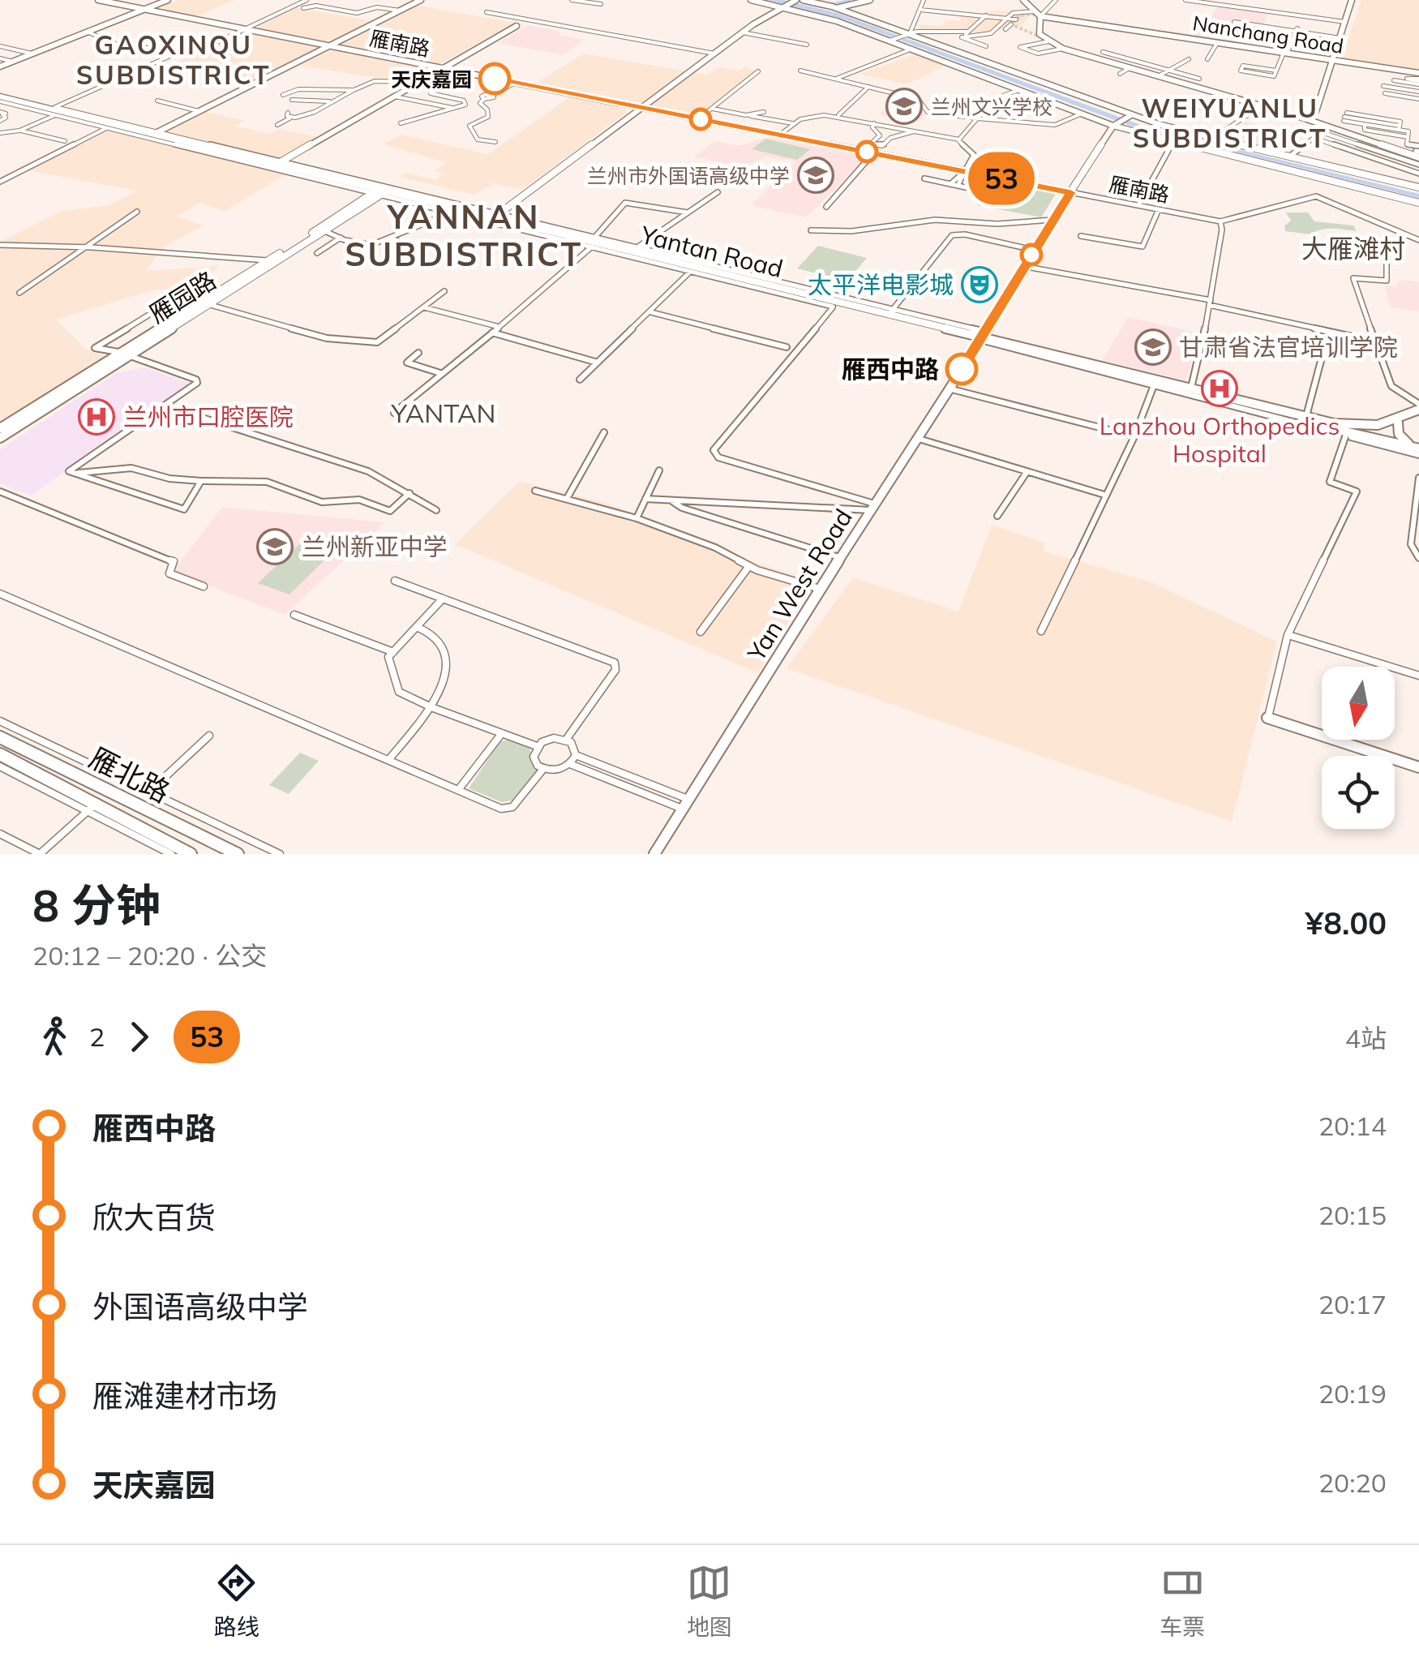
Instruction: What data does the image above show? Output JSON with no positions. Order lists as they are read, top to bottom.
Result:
{
  "streets": {
    "main road": [
      "Nanchang Road",
      "雁南路",
      "Yantan Road",
      "雁园路",
      "Yan West Road",
      "雁北路"
    ]
  },
  "crossings": [
    ["雁南路", "Yan West Road"],
    ["Yantan Road", "雁园路"],
    ["Yantan Road", "Yan West Road"]
  ],
  "districts": [
    "GAOXINQU SUBDISTRICT",
    "WEIYUANLU SUBDISTRICT",
    "YANNAN SUBDISTRICT",
    "大雁滩村",
    "YANTAN"
  ],
  "places": {
    "other": ["天庆嘉园", "雁西中路"],
    "school or university": [
      "兰州文兴学校",
      "兰州市外国语高级中学",
      "甘肃省法官培训学院",
      "兰州新亚中学"
    ],
    "theatre": ["太平洋电影城"],
    "hospital": ["Lanzhou Orthopedics Hospital", "兰州市口腔医院"]
  },
  "lines": ["bus line 53"],
  "north": "bottom",
  "page": {
    "on_map": "53",
    "heading": ["8 分钟", "20:12 – 20:20 · 公交", "¥8.00"],
    "legs": ["2", "53", "4站"],
    "list": [
      {
        "name": "雁西中路",
        "value": "20:14"
      },
      {
        "name": "欣大百货",
        "value": "20:15"
      },
      {
        "name": "外国语高级中学",
        "value": "20:17"
      },
      {
        "name": "雁滩建材市场",
        "value": "20:19"
      },
      {
        "name": "天庆嘉园",
        "value": "20:20"
      }
    ],
    "tabs": ["路线", "地图", "车票"]
  }
}
